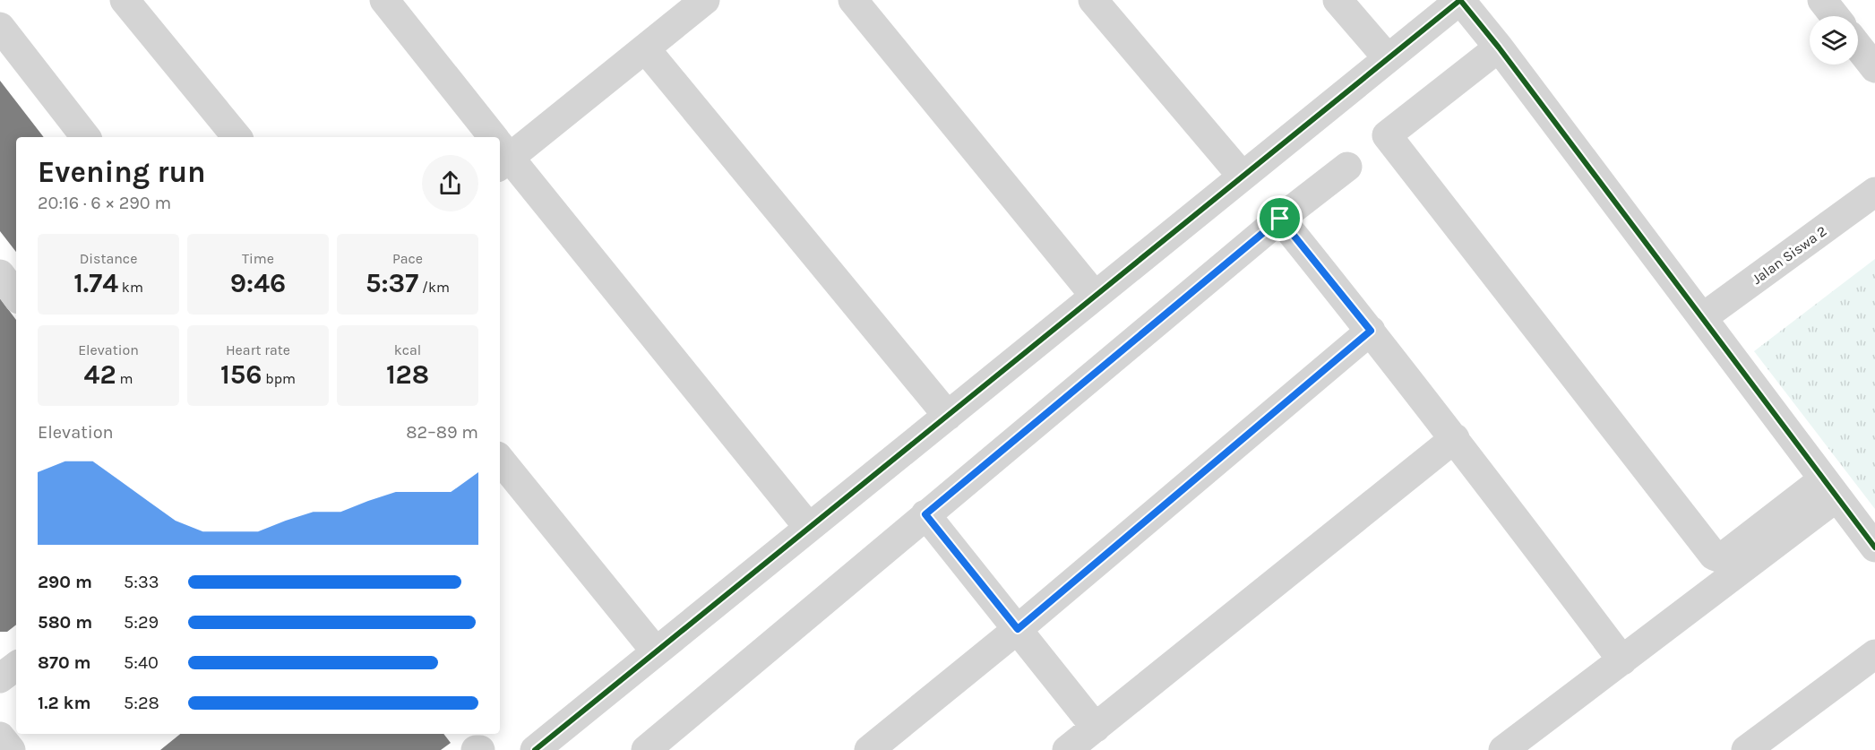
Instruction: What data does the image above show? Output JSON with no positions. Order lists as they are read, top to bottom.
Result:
{
  "streets": {
    "street": ["Jalan Siswa 2"]
  },
  "page": {
    "heading": ["Evening run", "20:16 · 6 × 290 m"],
    "stats": [
      ["Distance", "1.74 km"],
      ["Time", "9:46"],
      ["Pace", "5:37 /km"],
      ["Elevation", "42 m"],
      ["Heart rate", "156 bpm"],
      ["kcal", "128"]
    ],
    "chart": ["Elevation", "82–89 m"],
    "list": [
      {
        "name": "290 m",
        "note": "5:33"
      },
      {
        "name": "580 m",
        "note": "5:29"
      },
      {
        "name": "870 m",
        "note": "5:40"
      },
      {
        "name": "1.2 km",
        "note": "5:28"
      }
    ]
  }
}
